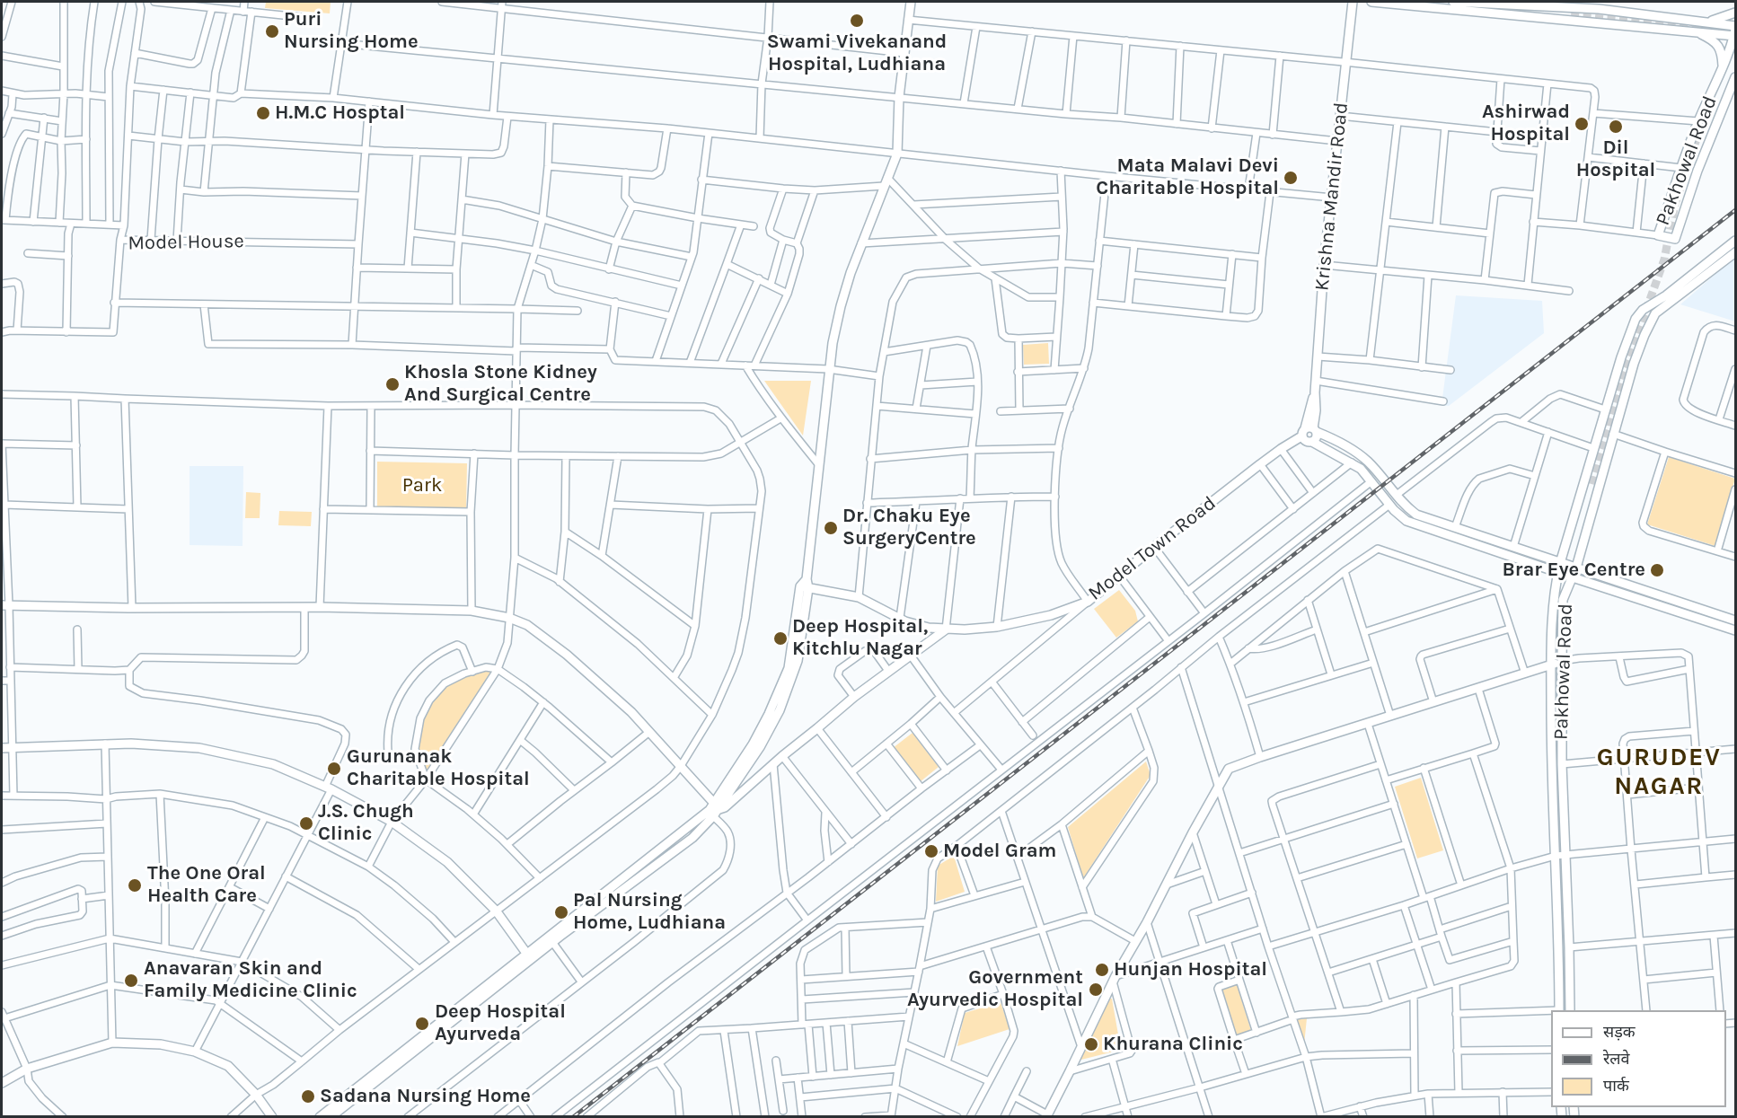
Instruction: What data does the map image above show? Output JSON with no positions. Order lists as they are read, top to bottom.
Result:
{
  "streets": {
    "street": [
      "Pakhowal Road",
      "Krishna Mandir Road",
      "Model House",
      "Model Town Road"
    ]
  },
  "crossings": [
    ["Krishna Mandir Road", "Model Town Road"]
  ],
  "districts": ["GURUDEV NAGAR"],
  "parks": ["Park"],
  "places": [
    "Swami Vivekanand Hospital, Ludhiana",
    "Puri Nursing Home",
    "H.M.C Hosptal",
    "Ashirwad Hospital",
    "Dil Hospital",
    "Mata Malavi Devi Charitable Hospital",
    "Khosla Stone Kidney And Surgical Centre",
    "Dr. Chaku Eye SurgeryCentre",
    "Brar Eye Centre",
    "Deep Hospital, Kitchlu Nagar",
    "Gurunanak Charitable Hospital",
    "J.S. Chugh Clinic",
    "Model Gram",
    "The One Oral Health Care",
    "Pal Nursing Home, Ludhiana",
    "Hunjan Hospital",
    "Anavaran Skin and Family Medicine Clinic",
    "Government Ayurvedic Hospital",
    "Deep Hospital Ayurveda",
    "Khurana Clinic",
    "Sadana Nursing Home"
  ],
  "legend": ["सड़क", "रेलवे", "पार्क"]
}
